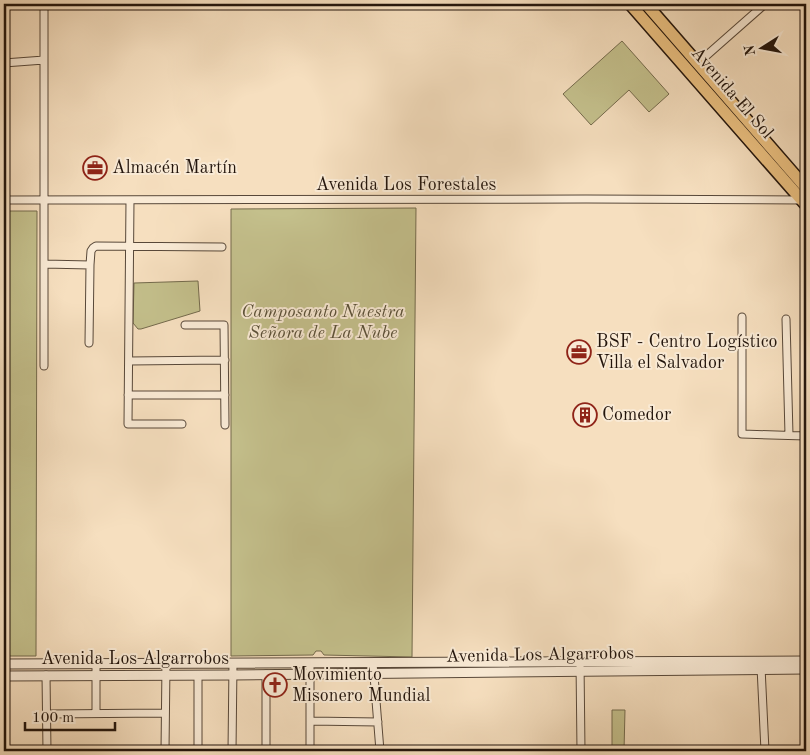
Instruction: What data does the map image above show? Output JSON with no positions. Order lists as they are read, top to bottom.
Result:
{
  "streets": {
    "main road": ["Avenida El Sol"],
    "street": ["Avenida Los Forestales", "Avenida Los Algarrobos"]
  },
  "crossings": [
    ["Avenida El Sol", "Avenida Los Forestales"]
  ],
  "parks": ["Camposanto Nuestra Señora de La Nube"],
  "places": {
    "office": ["Almacén Martín", "BSF - Centro Logístico Villa el Salvador"],
    "building": ["Comedor"],
    "church": ["Movimiento Misonero Mundial"]
  },
  "scale_bar": "100 m",
  "north": "left"
}
